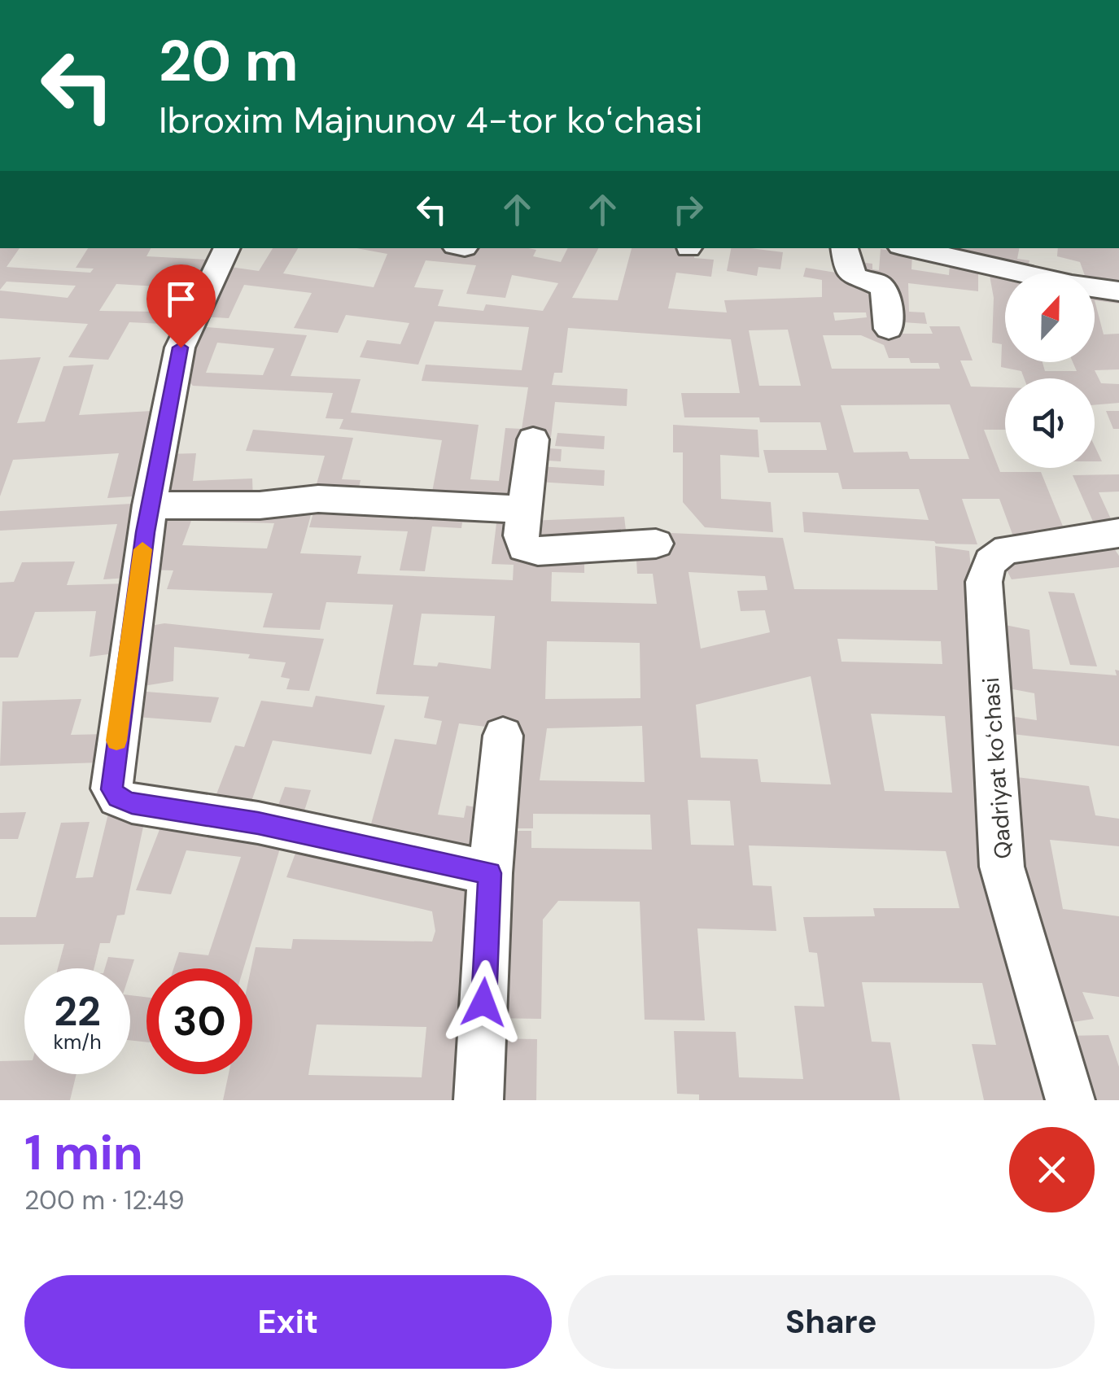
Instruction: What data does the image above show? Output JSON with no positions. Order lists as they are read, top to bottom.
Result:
{
  "streets": {
    "street": ["Qadriyat koʻchasi"]
  },
  "north": "top",
  "page": {
    "turn": ["20 m", "Ibroxim Majnunov 4-tor koʻchasi"],
    "speed": "22 km/h",
    "limit": "30",
    "heading": ["1 min", "200 m · 12:49"],
    "buttons": ["Exit", "Share"]
  }
}
